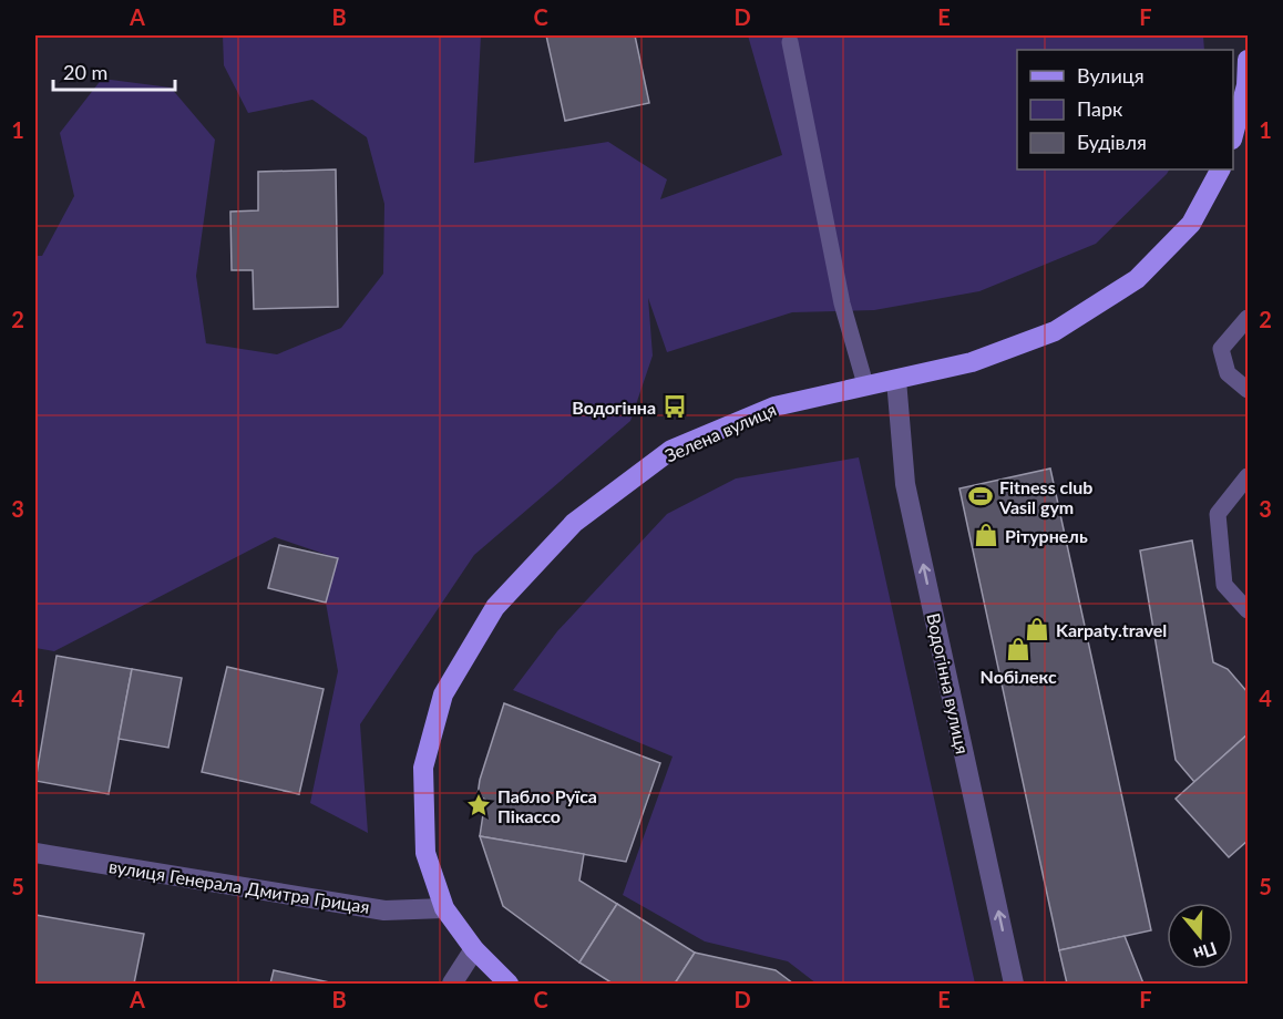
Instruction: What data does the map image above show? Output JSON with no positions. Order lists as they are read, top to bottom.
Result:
{
  "streets": {
    "main road": ["Зелена вулиця"],
    "street": ["Водогінна вулиця", "вулиця Генерала Дмитра Грицая"]
  },
  "crossings": [
    ["Зелена вулиця", "Водогінна вулиця"],
    ["Зелена вулиця", "вулиця Генерала Дмитра Грицая"]
  ],
  "one_way": ["Водогінна вулиця"],
  "places": {
    "bus stop": ["Водогінна"],
    "sports": ["Fitness club Vasil gym"],
    "shop": ["Рітурнель", "Karpaty.travel", "Nобілекс"],
    "place": ["Пабло Руїса Пікассо"]
  },
  "legend": ["Вулиця", "Парк", "Будівля"],
  "scale_bar": "20 m",
  "north": "bottom",
  "grid": {
    "columns": [
      "A",
      "B",
      "C",
      "D",
      "E",
      "F"
    ],
    "rows": [
      "1",
      "2",
      "3",
      "4",
      "5"
    ]
  }
}
